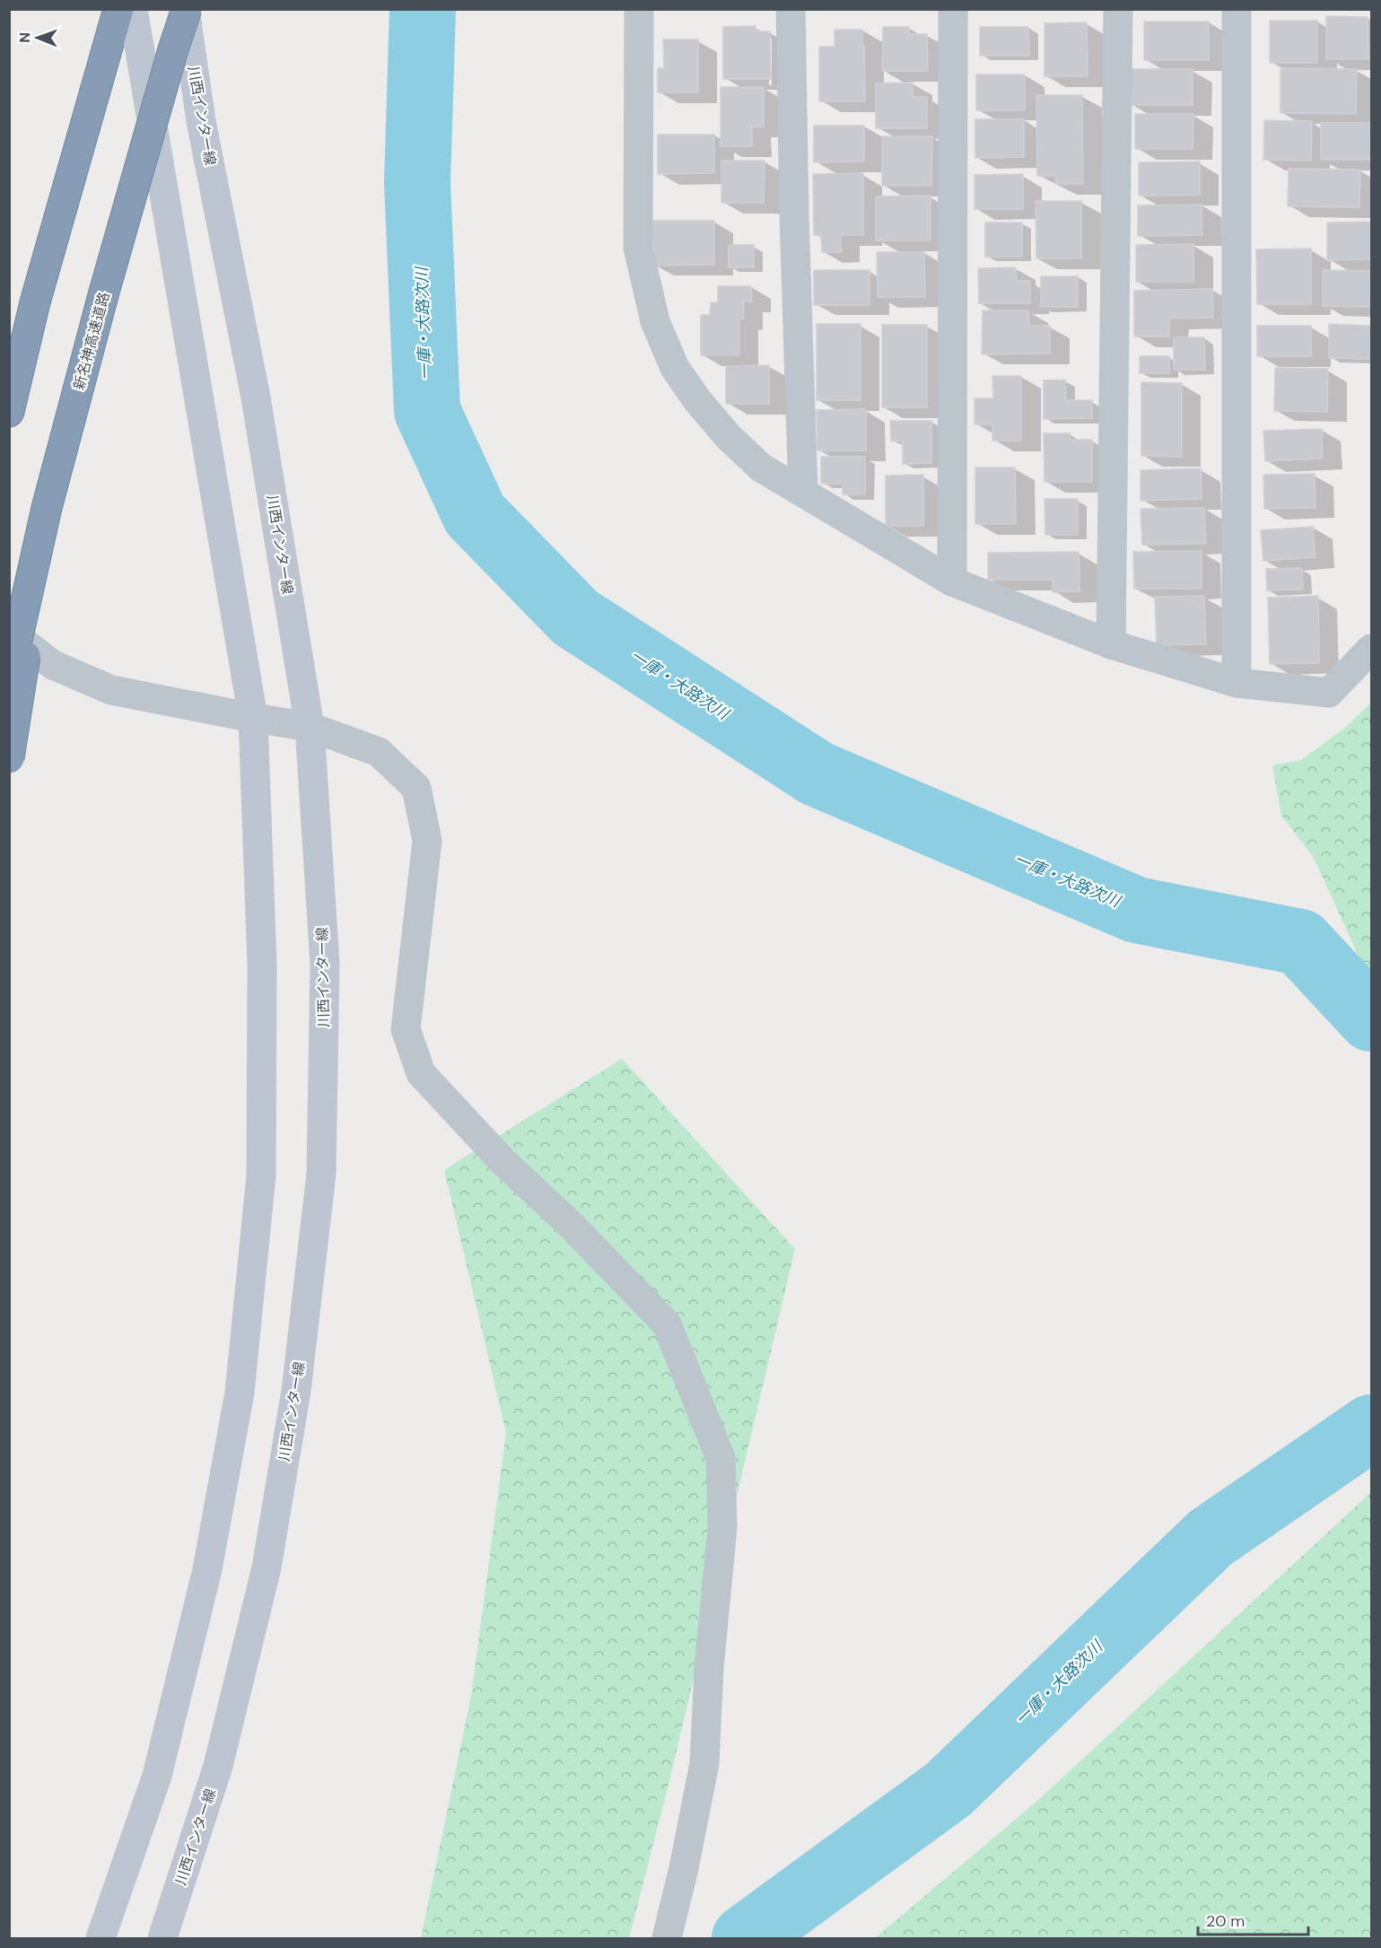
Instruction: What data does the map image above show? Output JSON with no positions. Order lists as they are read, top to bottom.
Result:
{
  "streets": {
    "highway": ["新名神高速道路"],
    "main road": ["川西インター線"]
  },
  "crossings": [
    ["川西インター線", "新名神高速道路"]
  ],
  "water": ["一庫・大路次川"],
  "scale_bar": "20 m",
  "north": "left"
}
